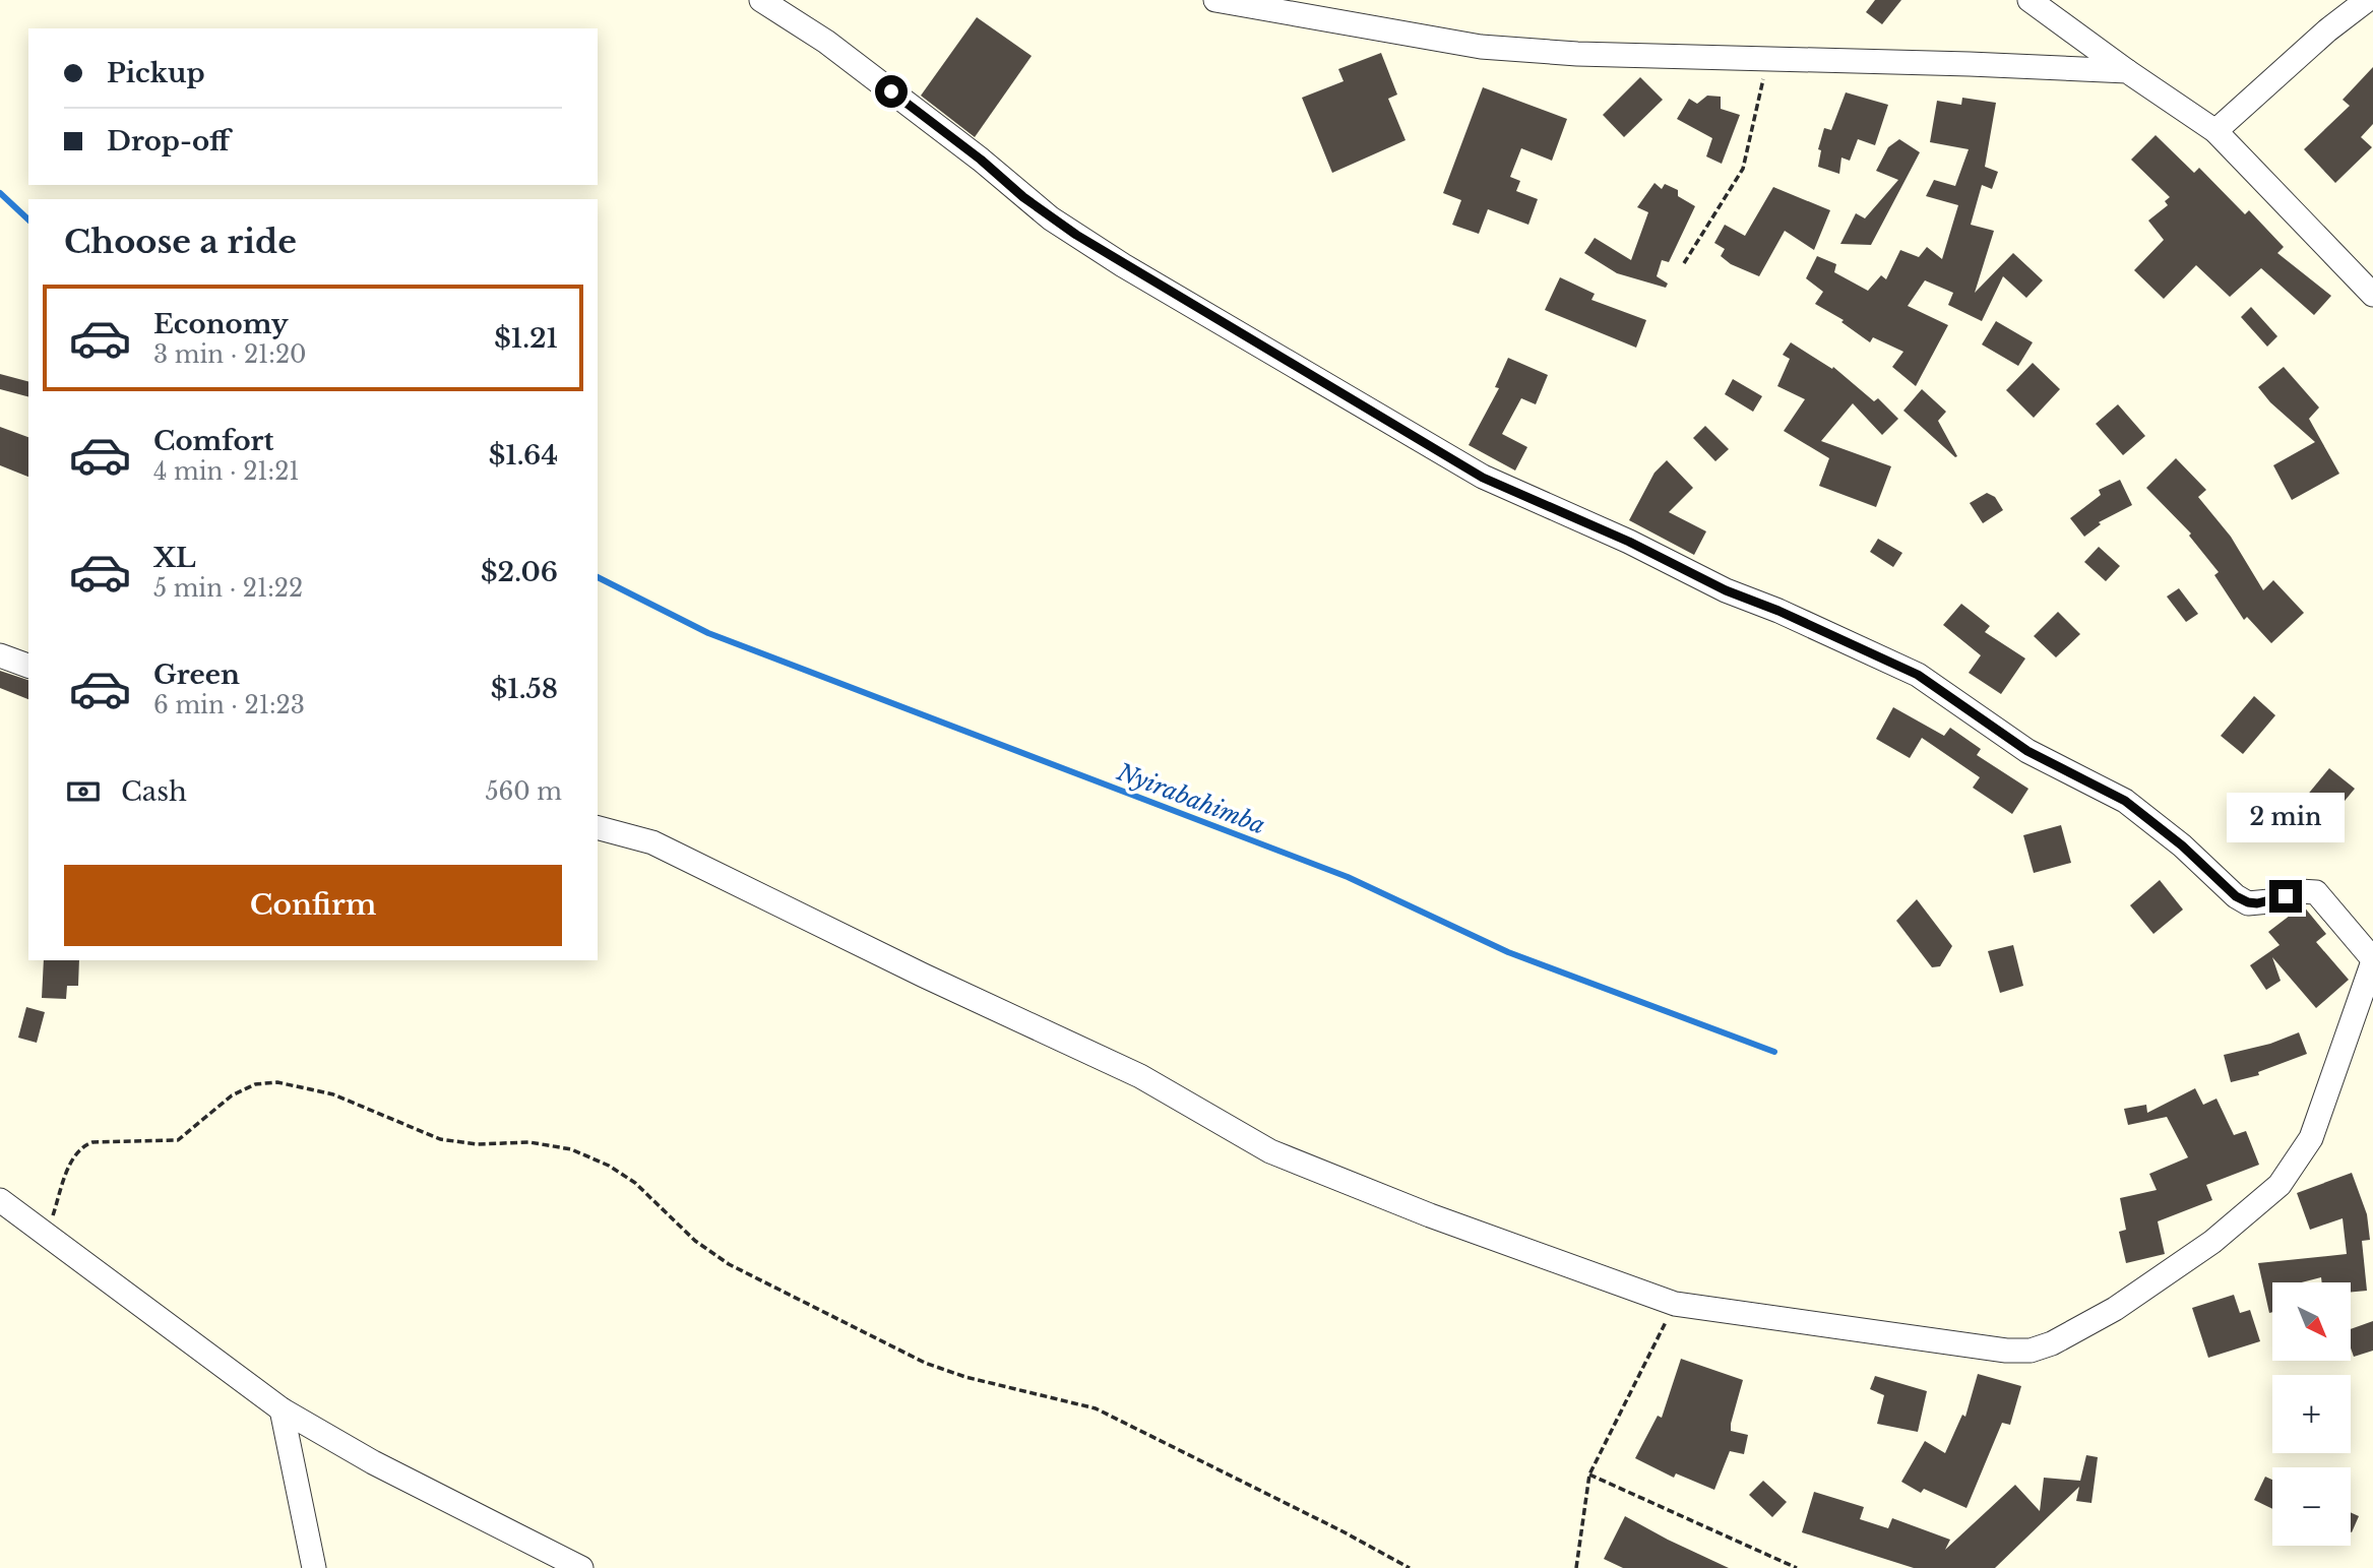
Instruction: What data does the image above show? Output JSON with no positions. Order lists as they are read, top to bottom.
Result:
{
  "water": ["Nyirabahimba"],
  "north": "bottom right",
  "page": {
    "banner": ["Pickup", "Drop-off"],
    "heading": "Choose a ride",
    "list": [
      {
        "name": "Economy",
        "note": "3 min · 21:20",
        "value": "$1.21"
      },
      {
        "name": "Comfort",
        "note": "4 min · 21:21",
        "value": "$1.64"
      },
      {
        "name": "XL",
        "note": "5 min · 21:22",
        "value": "$2.06"
      },
      {
        "name": "Green",
        "note": "6 min · 21:23",
        "value": "$1.58"
      }
    ],
    "pay": ["Cash", "560 m"],
    "bubble": "2 min",
    "buttons": "Confirm",
    "map_buttons": ["+", "−"]
  }
}
